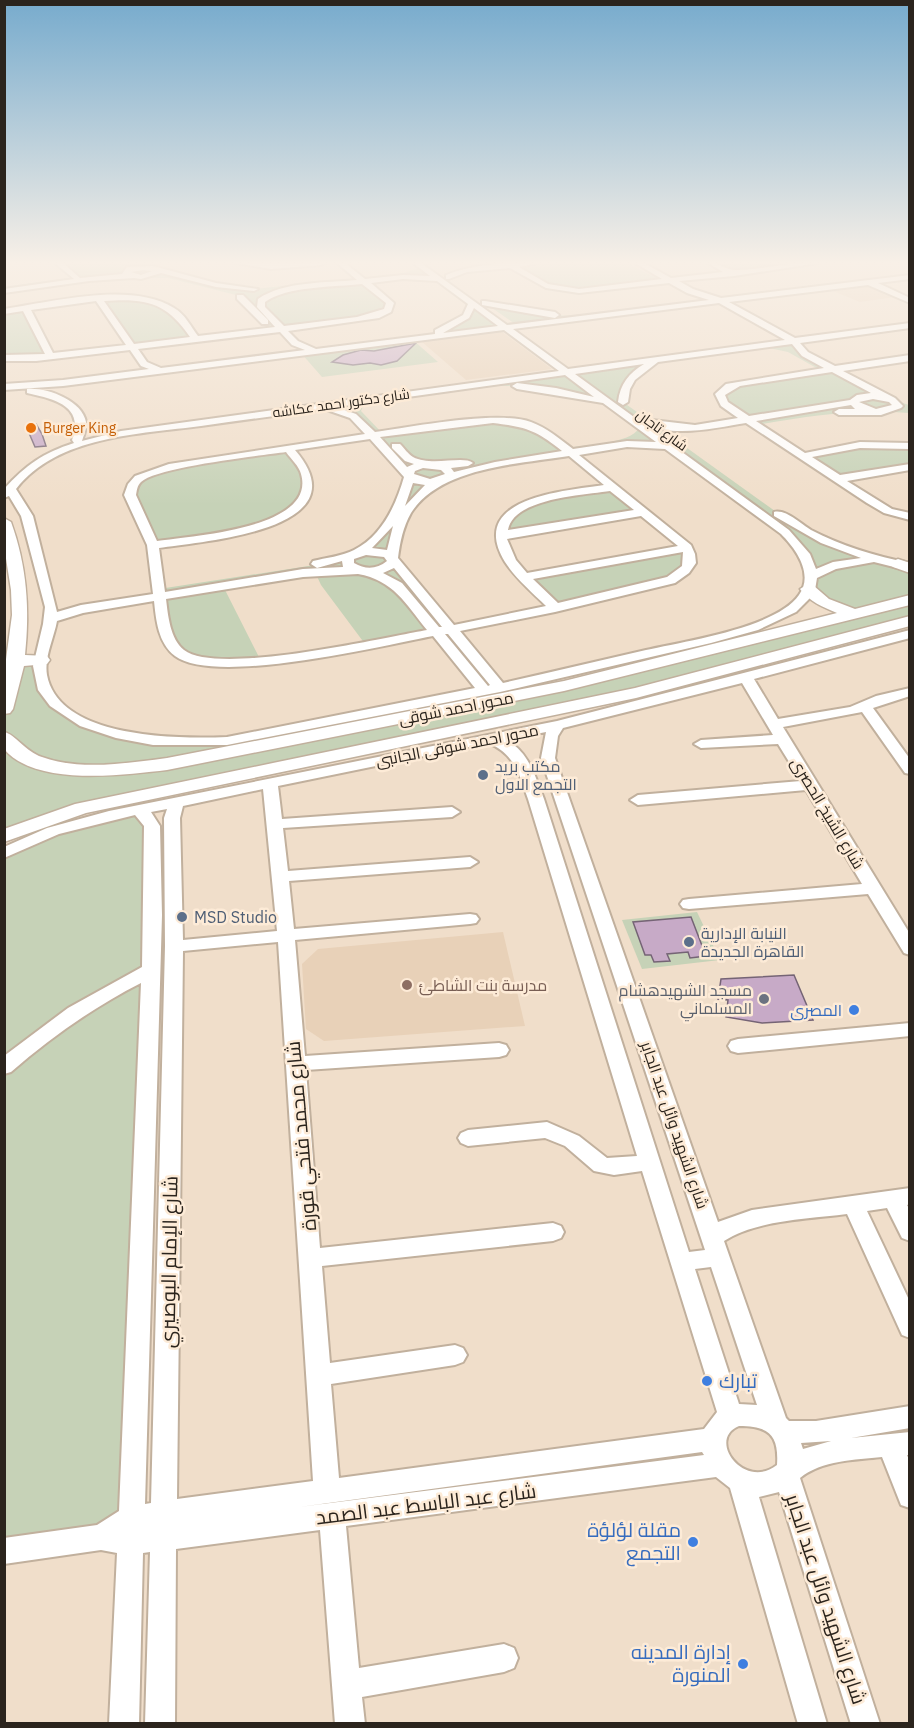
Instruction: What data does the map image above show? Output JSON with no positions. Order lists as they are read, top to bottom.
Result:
{
  "streets": {
    "main road": ["محور احمد شوقى"],
    "street": [
      "شارع دكتور احمد عكاشه",
      "شارع تاجان",
      "محور احمد شوقى الجانبى",
      "شارع الشيخ الحصرى",
      "شارع الشهيد وائل عبد الجابر",
      "شارع محمد فتحي قورة",
      "شارع الإمام البوصيري",
      "شارع عبد الباسط عبد الصمد"
    ]
  },
  "crossings": [
    ["شارع دكتور احمد عكاشه", "شارع تاجان"],
    ["محور احمد شوقى", "محور احمد شوقى الجانبى"],
    ["محور احمد شوقى", "شارع الإمام البوصيري"],
    ["محور احمد شوقى الجانبى", "شارع الشيخ الحصرى"],
    ["محور احمد شوقى الجانبى", "شارع الشهيد وائل عبد الجابر"],
    ["محور احمد شوقى الجانبى", "شارع محمد فتحي قورة"],
    ["محور احمد شوقى الجانبى", "شارع الإمام البوصيري"],
    ["شارع الشهيد وائل عبد الجابر", "شارع عبد الباسط عبد الصمد"],
    ["شارع محمد فتحي قورة", "شارع عبد الباسط عبد الصمد"],
    ["شارع الإمام البوصيري", "شارع عبد الباسط عبد الصمد"]
  ],
  "places": [
    "Burger King",
    "مكتب بريد التجمع الاول",
    "MSD Studio",
    "النيابة الإدارية القاهرة الجديدة",
    "مدرسة بنت الشاطئ",
    "مسجد الشهيدهشام المسلماني",
    "المصرى",
    "تبارك",
    "مقلة لؤلؤة التجمع",
    "إدارة المدينه المنورة"
  ]
}
